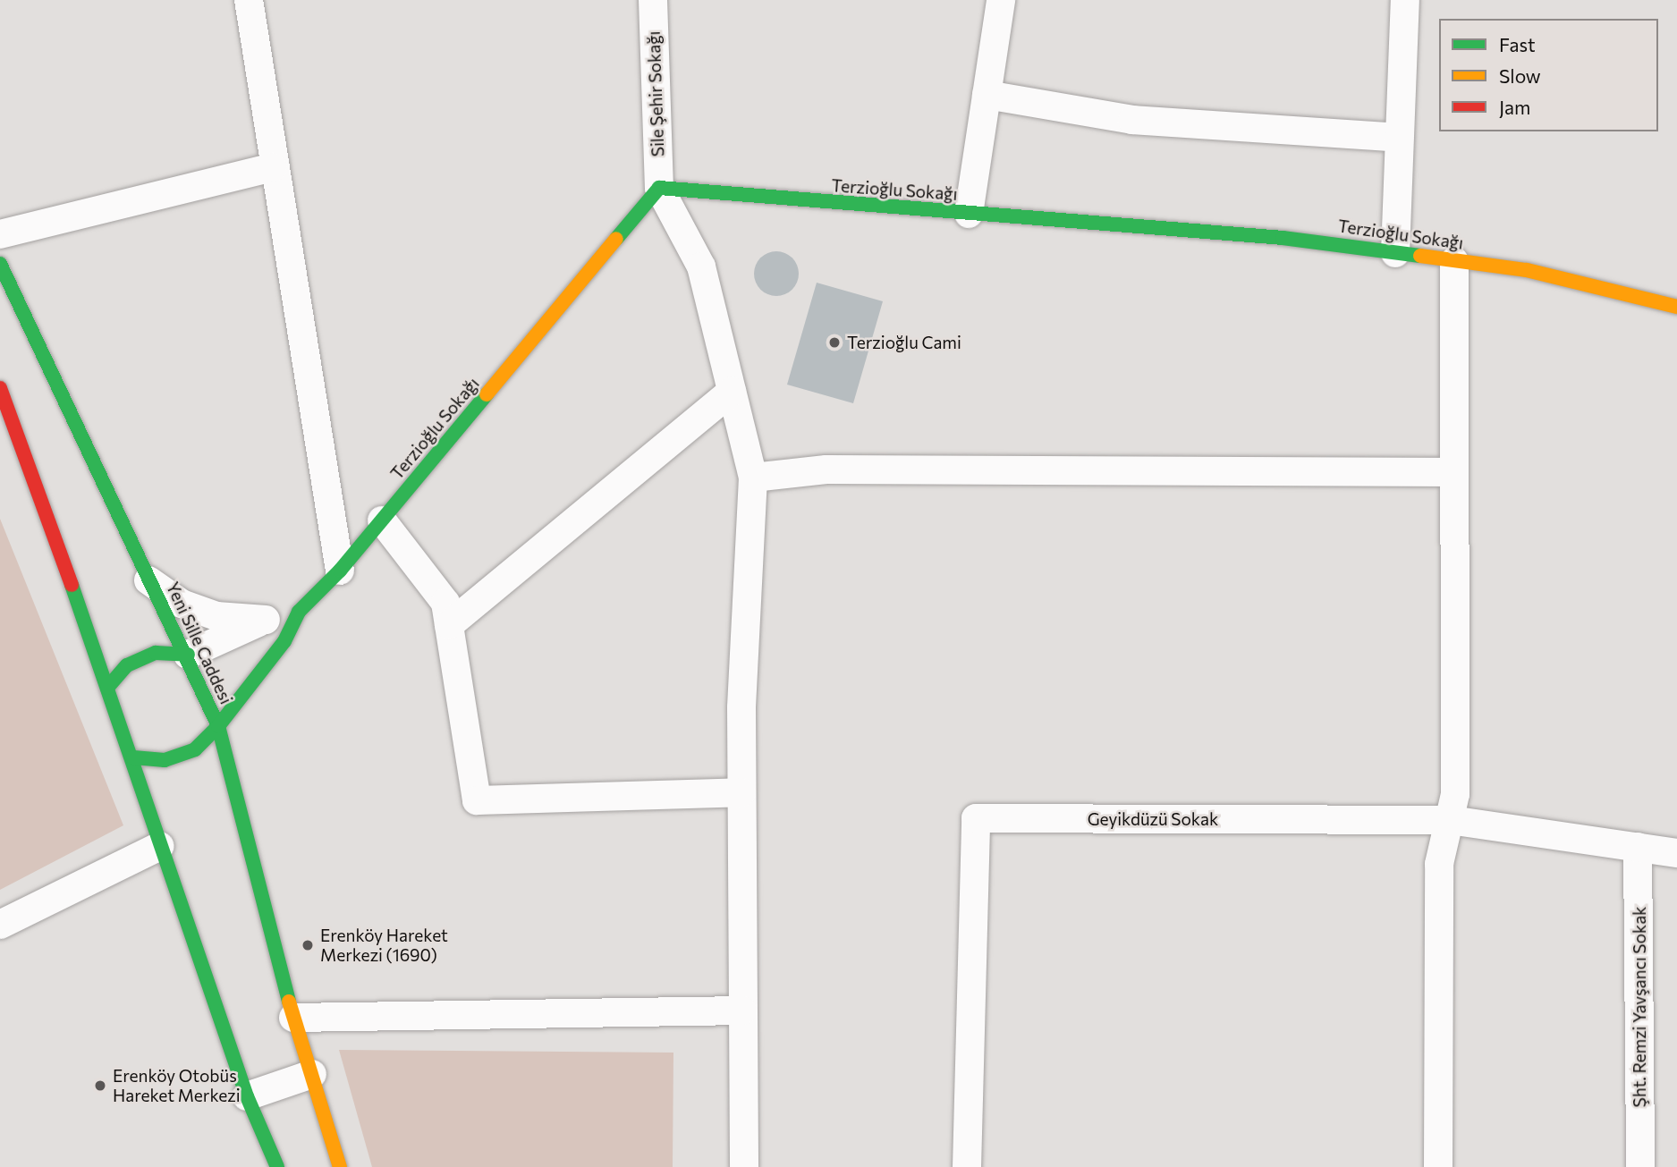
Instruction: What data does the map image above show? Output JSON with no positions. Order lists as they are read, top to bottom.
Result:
{
  "streets": {
    "main road": ["Terzioğlu Sokağı", "Yeni Sille Caddesi"],
    "street": ["Sile Şehir Sokağı", "Geyikdüzü Sokak", "Şht. Remzi Yavşancı Sokak"]
  },
  "crossings": [
    ["Sile Şehir Sokağı", "Terzioğlu Sokağı"],
    ["Terzioğlu Sokağı", "Yeni Sille Caddesi"],
    ["Geyikdüzü Sokak", "Şht. Remzi Yavşancı Sokak"]
  ],
  "places": ["Terzioğlu Cami", "Erenköy Hareket Merkezi (1690)", "Erenköy Otobüs Hareket Merkezi"],
  "legend": ["Fast", "Slow", "Jam"]
}
